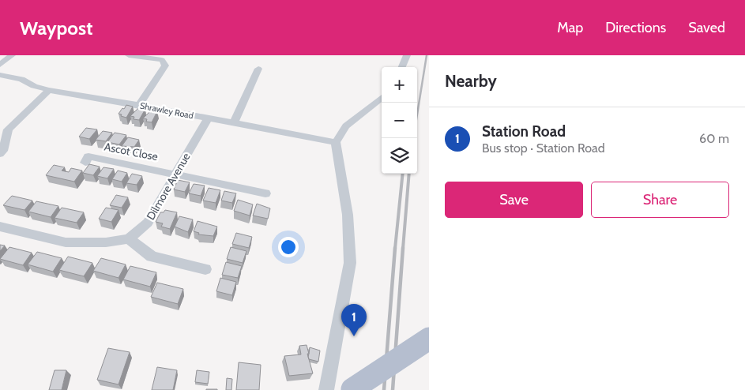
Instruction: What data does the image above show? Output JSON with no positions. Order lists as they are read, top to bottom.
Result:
{
  "streets": {
    "street": ["Shrawley Road", "Ascot Close", "Dilmore Avenue"]
  },
  "crossings": [
    ["Shrawley Road", "Dilmore Avenue"],
    ["Ascot Close", "Dilmore Avenue"]
  ],
  "page": {
    "header": "Waypost",
    "nav": ["Map", "Directions", "Saved"],
    "heading": "Nearby",
    "map_buttons": ["+", "−"],
    "list": [
      {
        "mark": "1",
        "name": "Station Road",
        "note": "Bus stop · Station Road",
        "value": "60 m"
      }
    ],
    "buttons": ["Save", "Share"],
    "pins": "1"
  }
}
